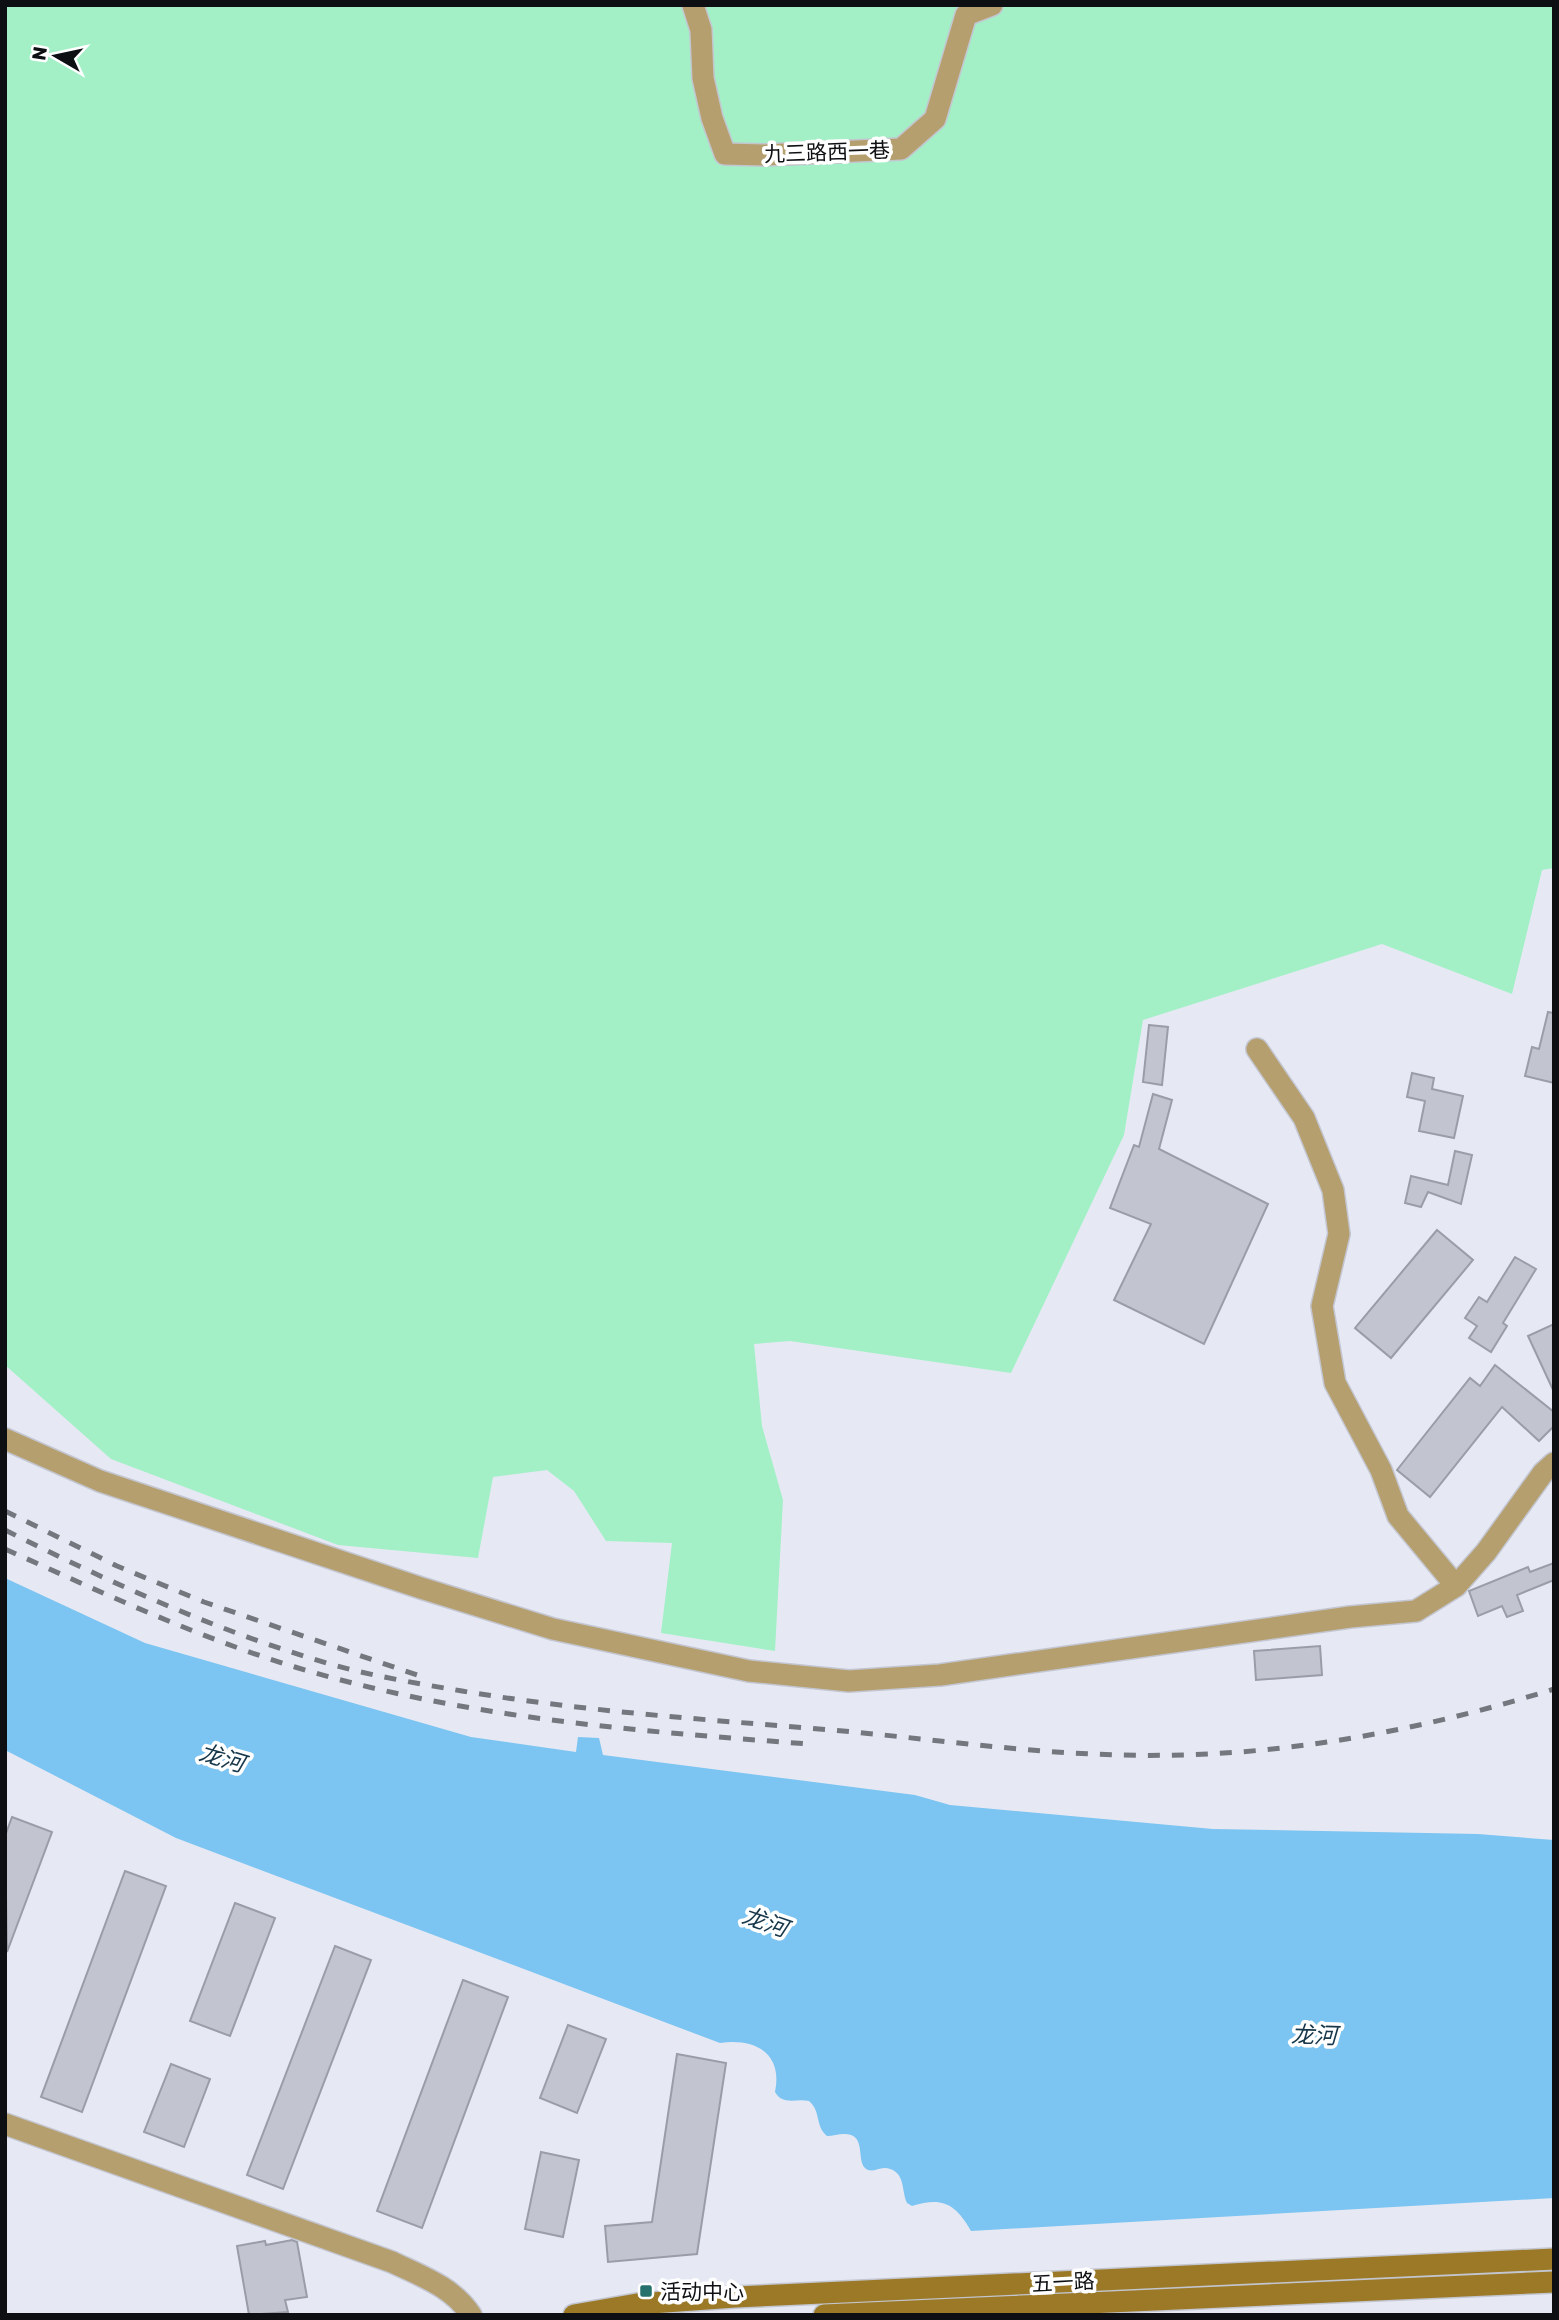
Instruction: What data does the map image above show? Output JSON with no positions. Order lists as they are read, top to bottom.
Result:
{
  "streets": {
    "main road": ["五一路"],
    "street": ["九三路西一巷"]
  },
  "water": ["龙河"],
  "places": {
    "transit": ["活动中心"]
  },
  "north": "left"
}
